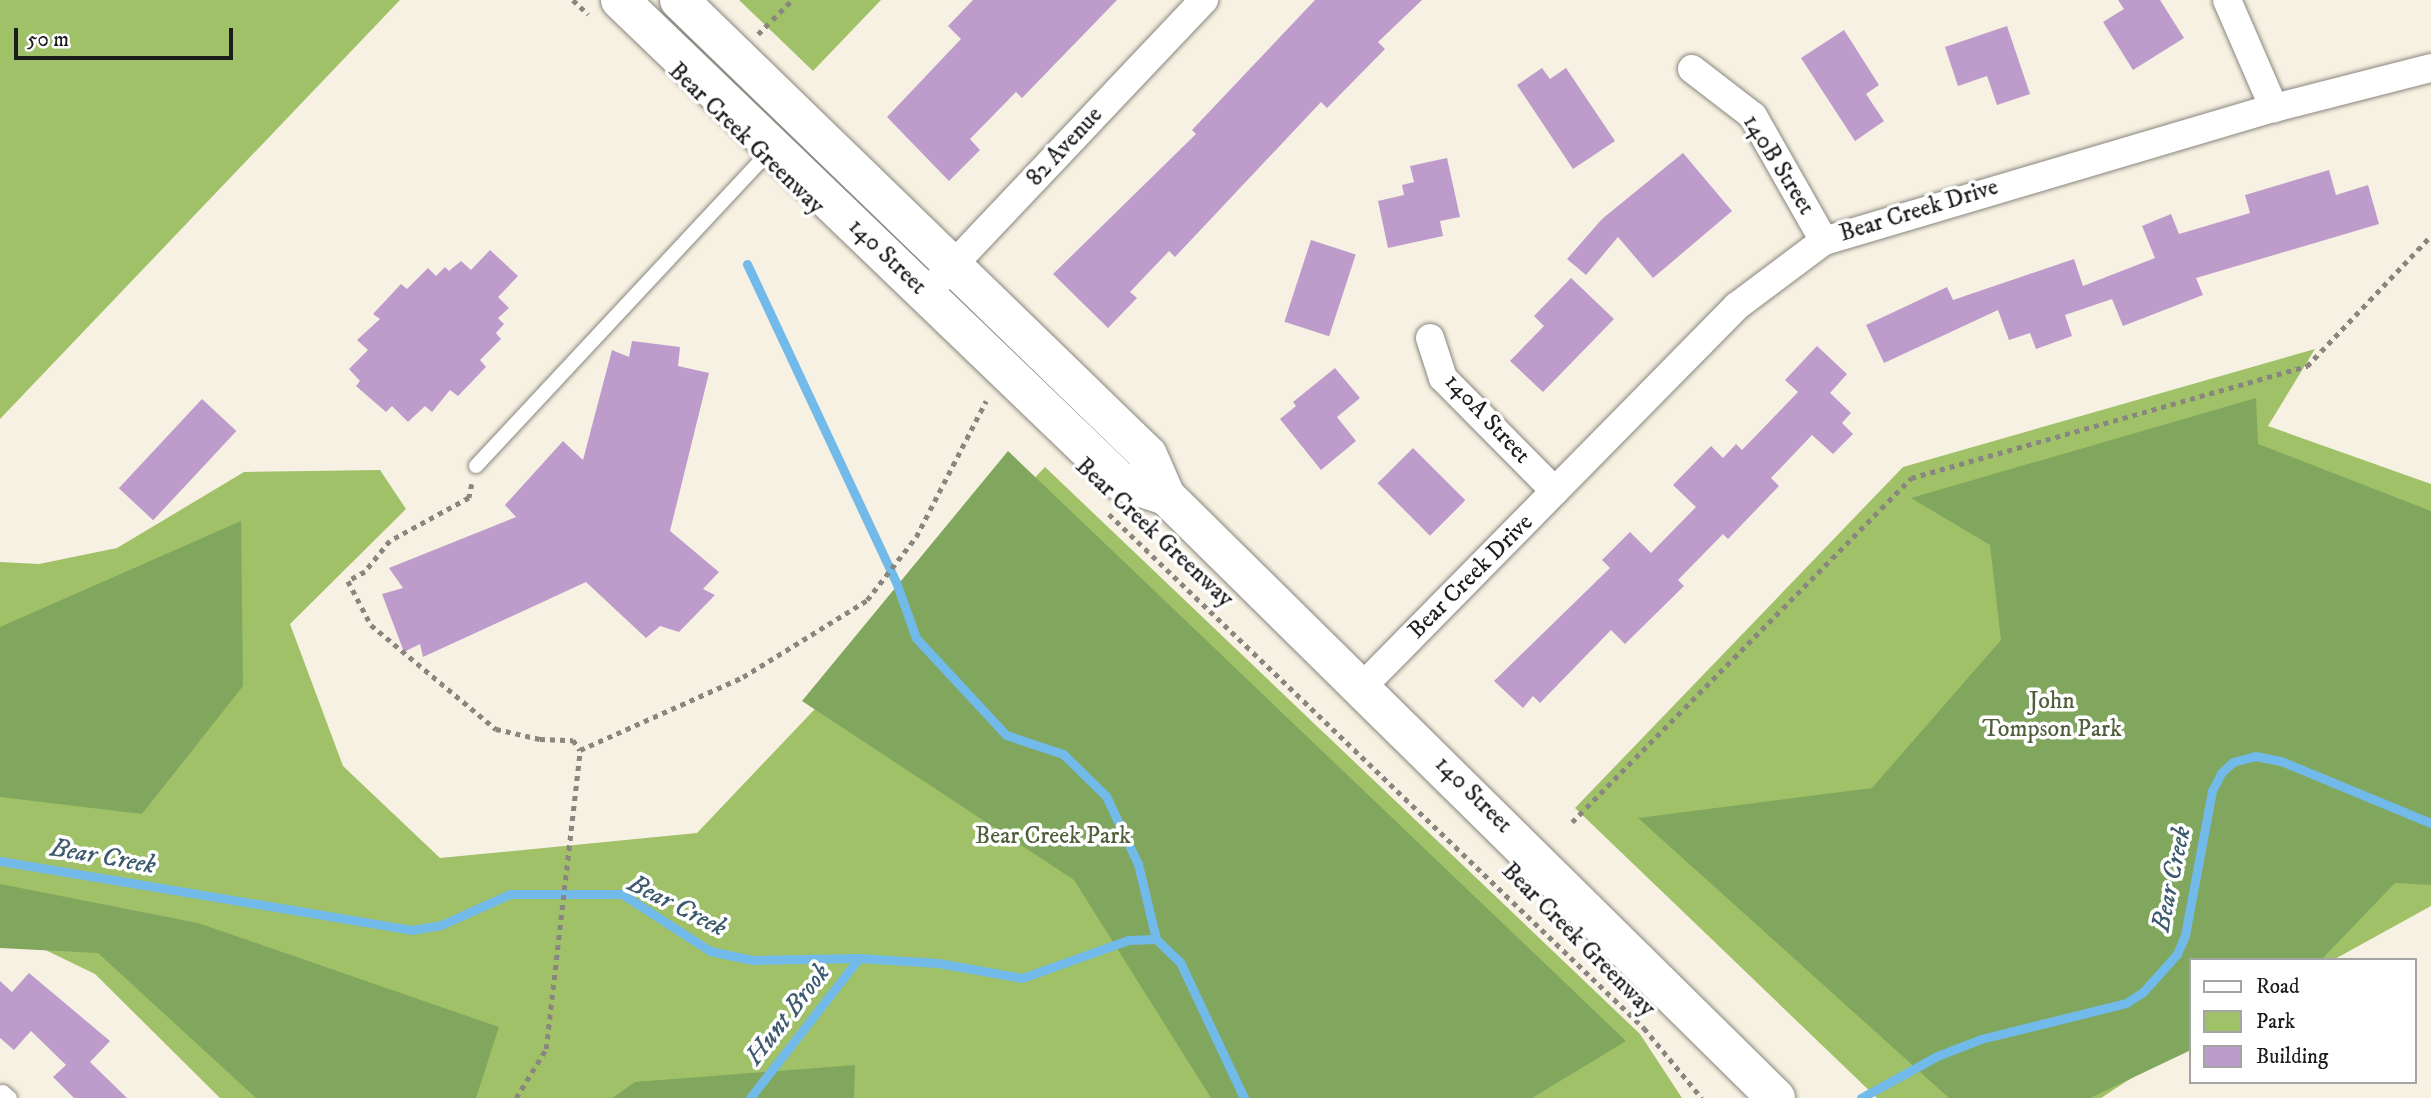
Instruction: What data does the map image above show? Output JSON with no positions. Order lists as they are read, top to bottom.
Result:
{
  "streets": {
    "main road": ["140 Street"],
    "street": [
      "82 Avenue",
      "140B Street",
      "Bear Creek Drive",
      "140A Street"
    ],
    "path": ["Bear Creek Greenway"]
  },
  "crossings": [
    ["82 Avenue", "140 Street"],
    ["140B Street", "Bear Creek Drive"],
    ["Bear Creek Drive", "140 Street"],
    ["Bear Creek Drive", "140A Street"]
  ],
  "water": ["Bear Creek", "Hunt Brook"],
  "parks": ["John Tompson Park", "Bear Creek Park"],
  "legend": ["Road", "Park", "Building"],
  "scale_bar": "50 m"
}
